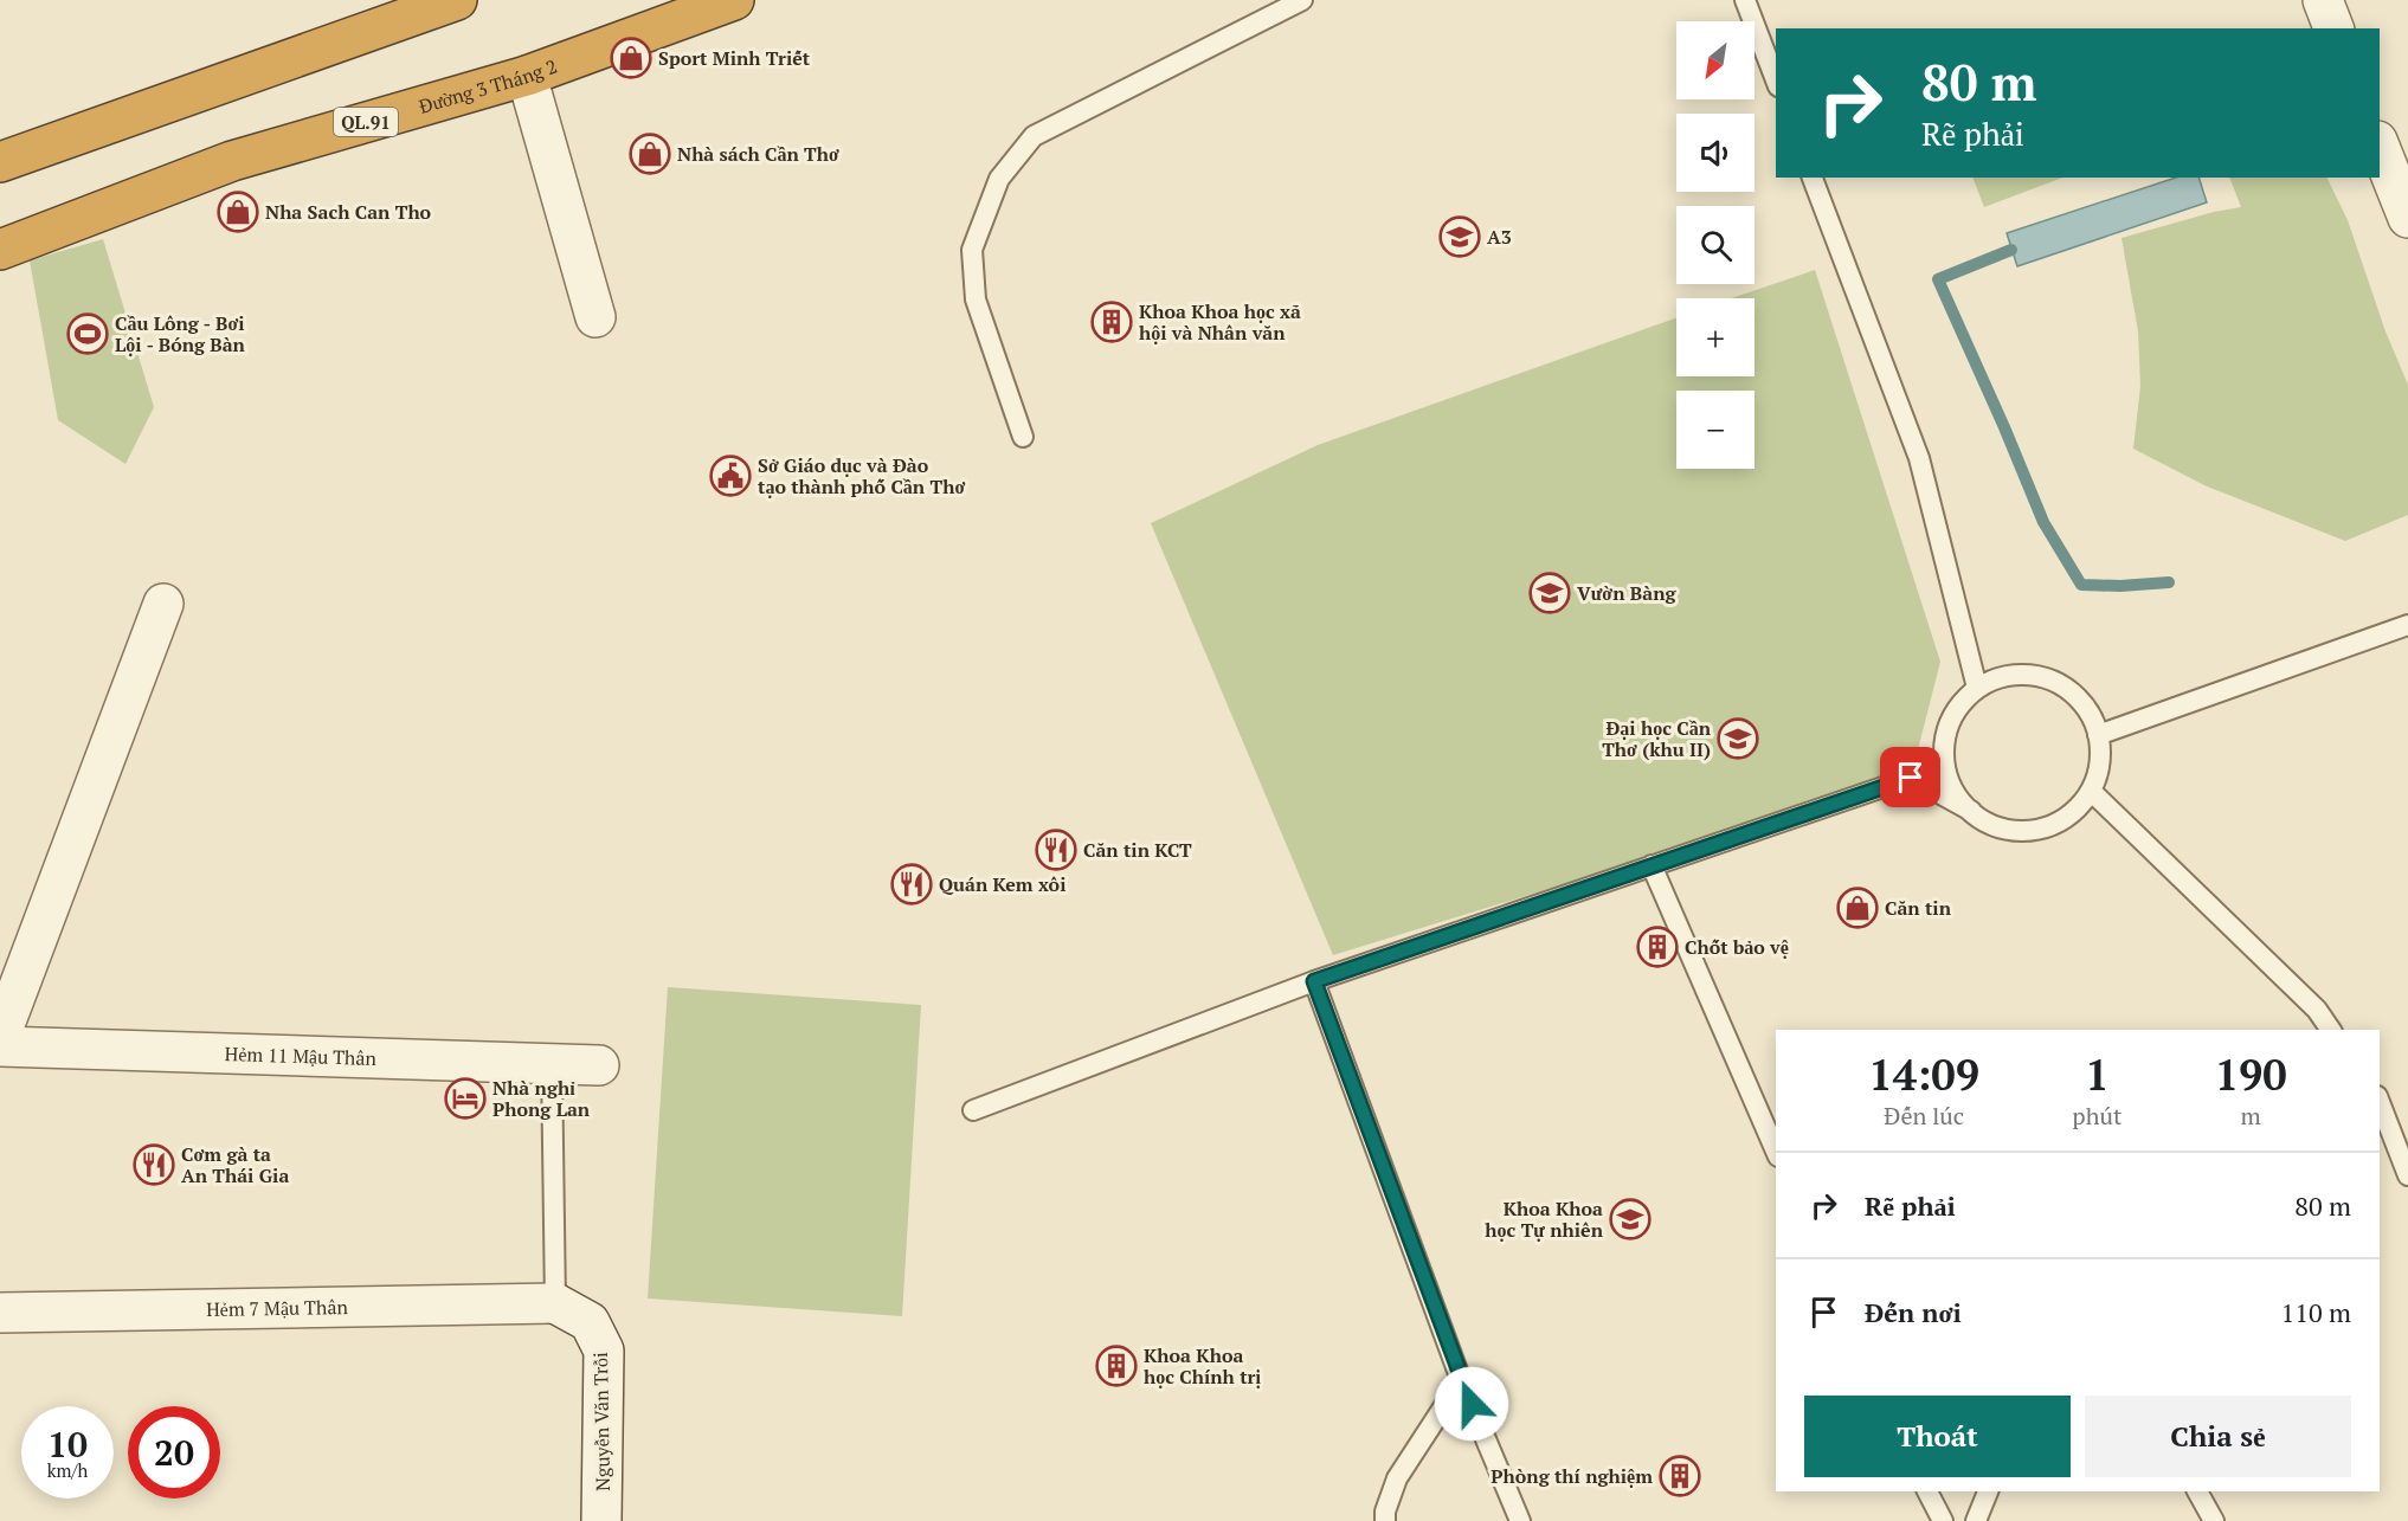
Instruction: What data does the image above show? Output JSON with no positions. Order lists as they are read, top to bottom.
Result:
{
  "streets": {
    "highway": ["Đường 3 Tháng 2", "QL.91"],
    "street": ["Hẻm 11 Mậu Thân", "Hẻm 7 Mậu Thân", "Nguyễn Văn Trỗi"]
  },
  "crossings": [
    ["Hẻm 7 Mậu Thân", "Nguyễn Văn Trỗi"]
  ],
  "places": {
    "shop": [
      "Sport Minh Triết",
      "Nhà sách Cần Thơ",
      "Nha Sach Can Tho",
      "Căn tin"
    ],
    "school or university": [
      "A3",
      "Vườn Bàng",
      "Đại học Cần Thơ (khu II)",
      "Khoa Khoa học Tự nhiên"
    ],
    "building": [
      "Khoa Khoa học xã hội và Nhân văn",
      "Chốt bảo vệ",
      "Khoa Khoa học Chính trị",
      "Phòng thí nghiệm"
    ],
    "sports": ["Cầu Lông - Bơi Lội - Bóng Bàn"],
    "public building": ["Sở Giáo dục và Đào tạo thành phố Cần Thơ"],
    "restaurant": ["Căn tin KCT", "Quán Kem xôi", "Cơm gà ta An Thái Gia"],
    "hotel": ["Nhà nghỉ Phong Lan"]
  },
  "north": "bottom left",
  "page": {
    "map_buttons": ["+", "−"],
    "turn": ["80 m", "Rẽ phải"],
    "eta": [
      "14:09",
      "Đến lúc",
      "1",
      "phút",
      "190",
      "m"
    ],
    "list": [
      {
        "name": "Rẽ phải",
        "value": "80 m"
      },
      {
        "name": "Đến nơi",
        "value": "110 m"
      }
    ],
    "buttons": ["Thoát", "Chia sẻ"],
    "speed": "10 km/h",
    "limit": "20"
  }
}
